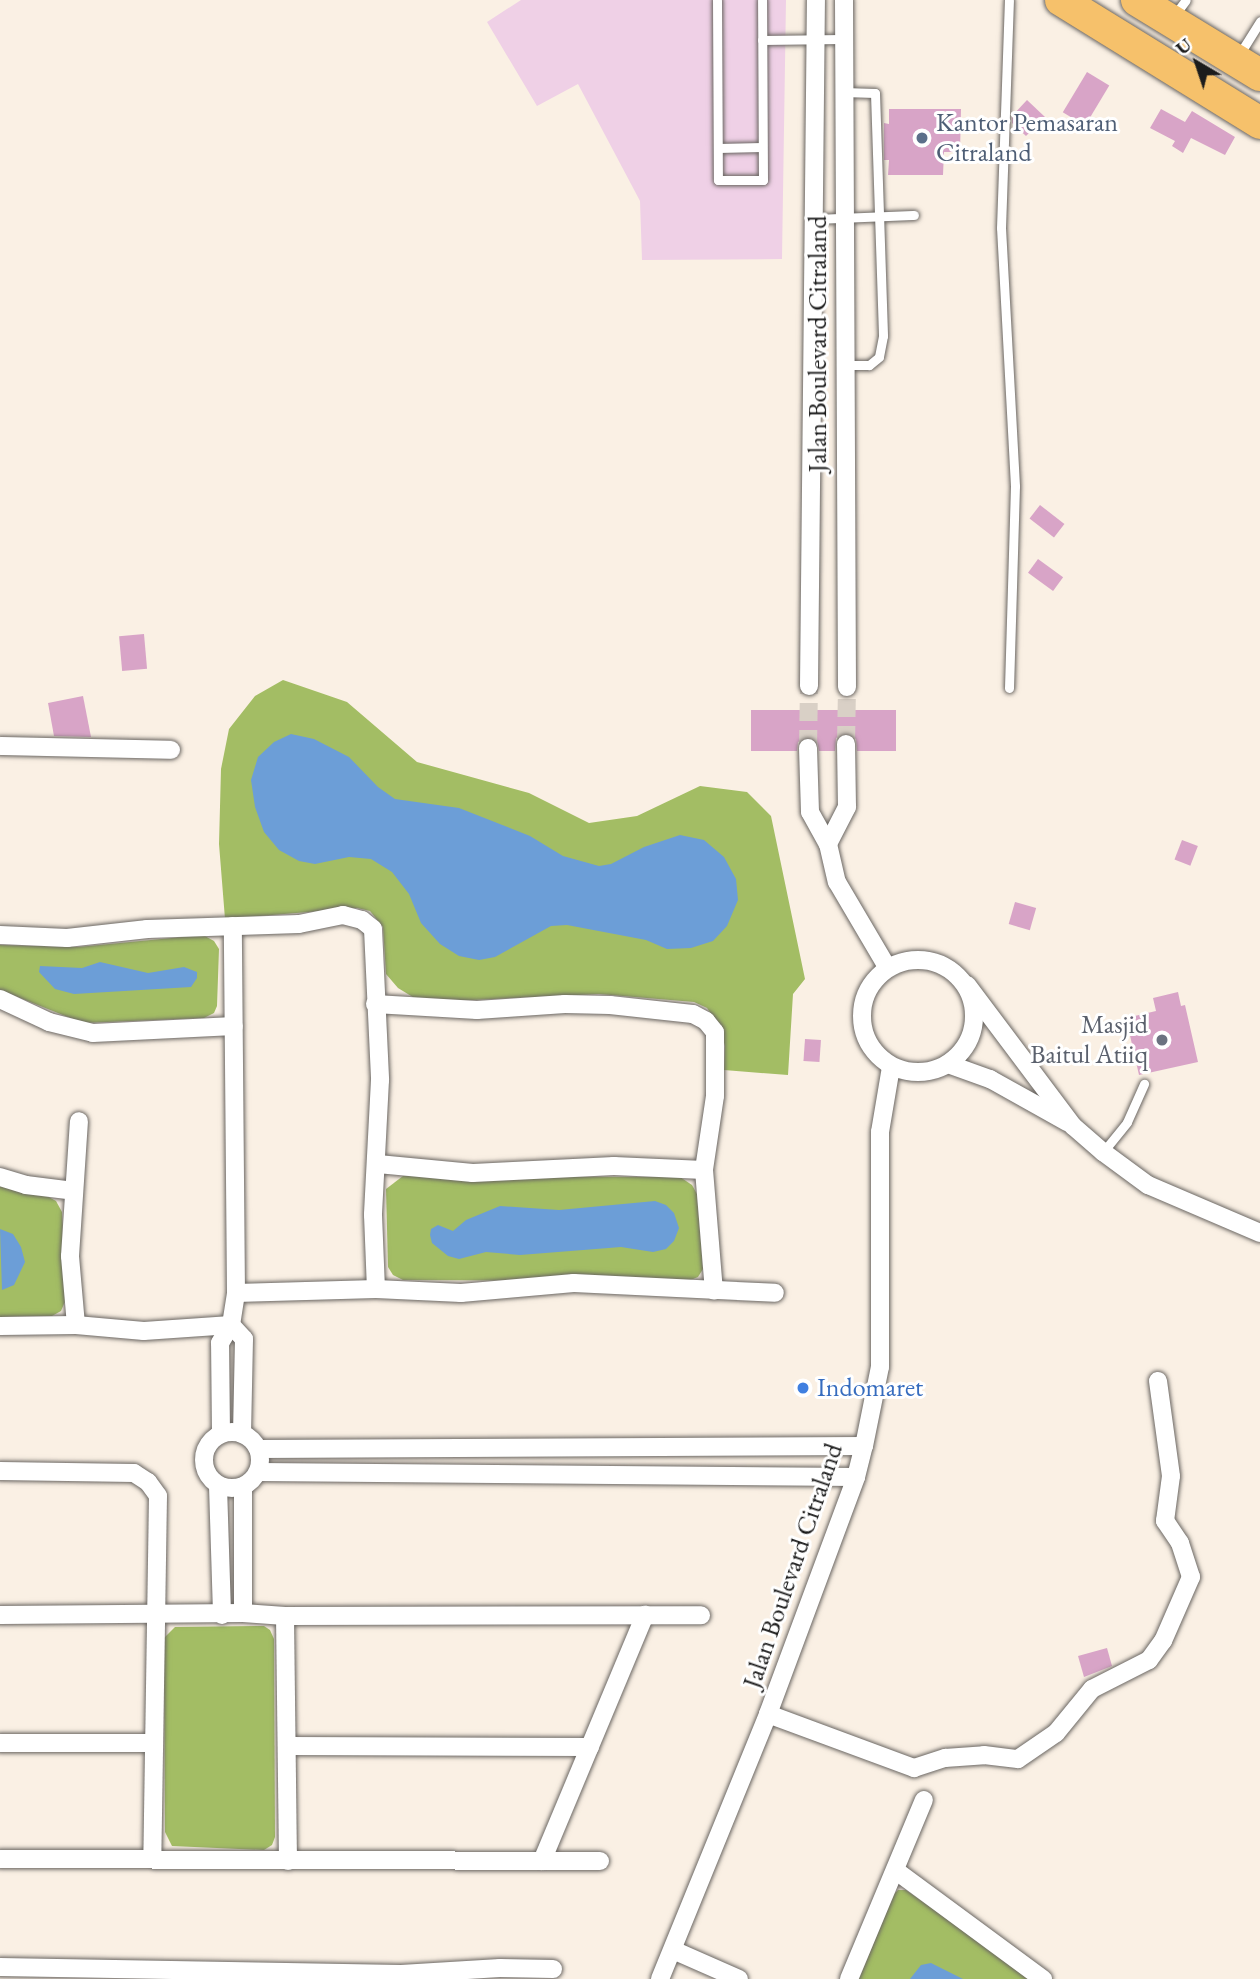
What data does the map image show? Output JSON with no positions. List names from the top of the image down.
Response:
{
  "streets": {
    "street": ["Jalan Boulevard Citraland"]
  },
  "places": ["Kantor Pemasaran Citraland", "Masjid Baitul Atiiq", "Indomaret"],
  "north": "top left"
}
